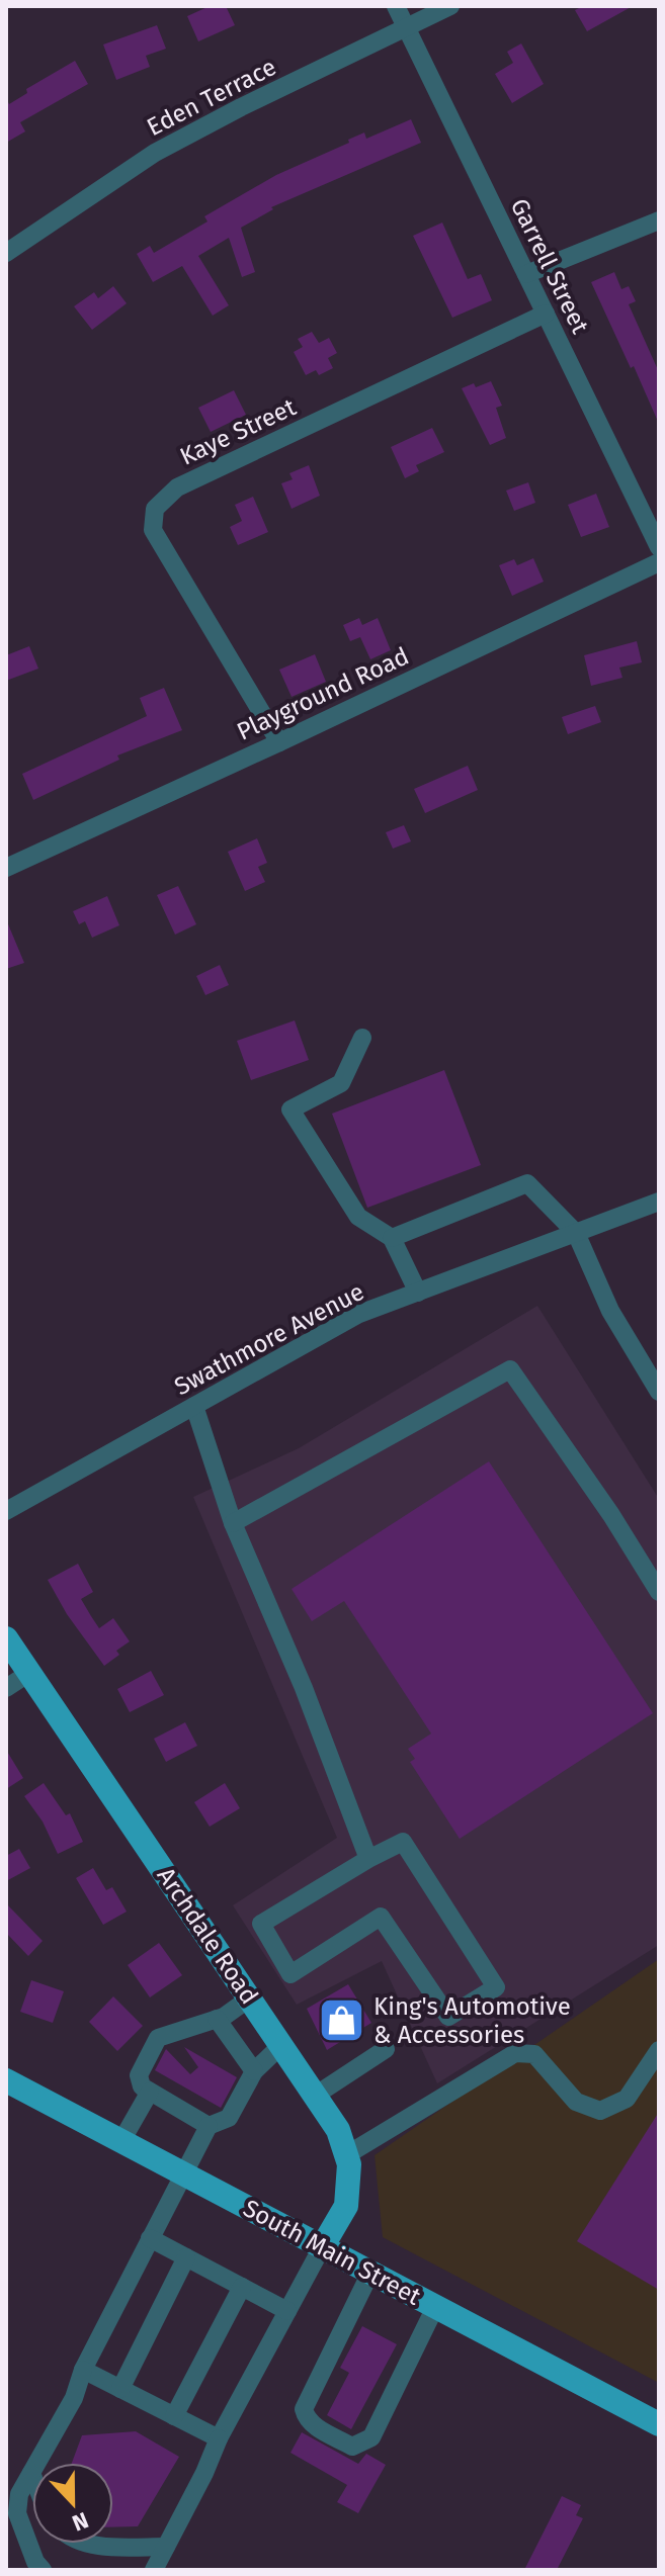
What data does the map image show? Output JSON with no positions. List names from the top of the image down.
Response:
{
  "streets": {
    "main road": ["Archdale Road", "South Main Street"],
    "street": [
      "Eden Terrace",
      "Garrell Street",
      "Kaye Street",
      "Playground Road",
      "Swathmore Avenue"
    ]
  },
  "crossings": [
    ["Eden Terrace", "Garrell Street"],
    ["Garrell Street", "Kaye Street"],
    ["Kaye Street", "Playground Road"],
    ["Archdale Road", "South Main Street"]
  ],
  "places": {
    "shop": ["King's Automotive & Accessories"]
  },
  "north": "bottom"
}
